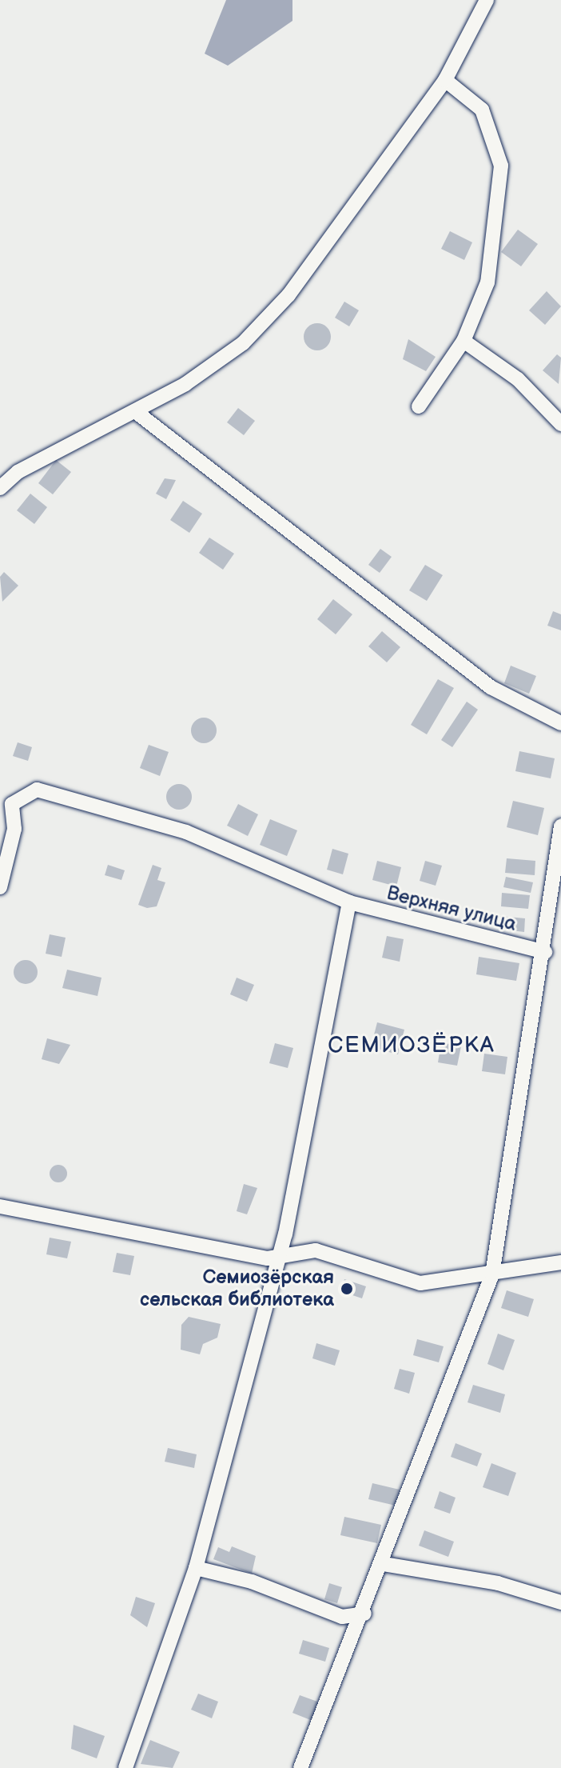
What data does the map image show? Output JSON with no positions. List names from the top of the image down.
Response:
{
  "streets": {
    "street": ["Верхняя улица"]
  },
  "districts": ["СЕМИОЗЁРКА"],
  "places": ["Семиозёрская сельская библиотека"]
}
